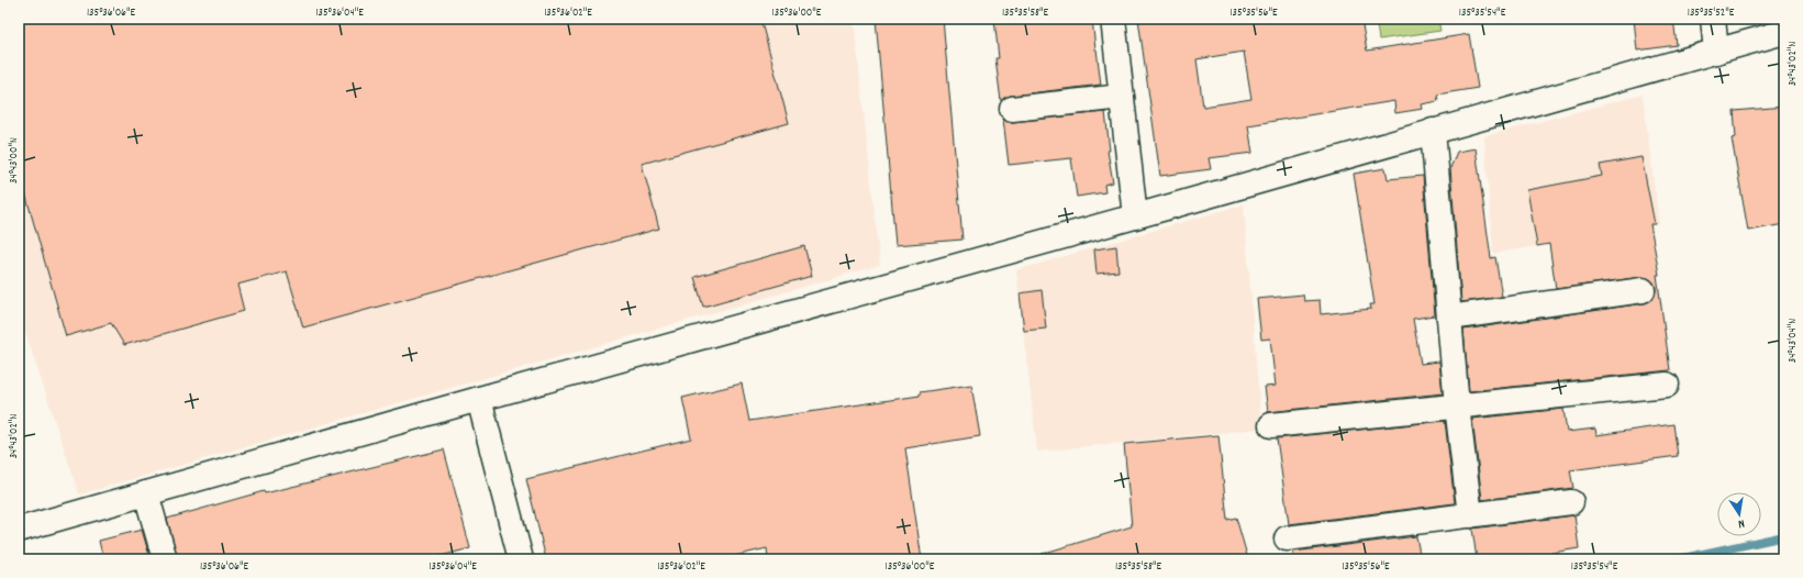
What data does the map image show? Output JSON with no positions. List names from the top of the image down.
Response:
{
  "north": "bottom",
  "coordinates": [
    "135°36'06\"E",
    "135°36'04\"E",
    "135°36'02\"E",
    "135°36'00\"E",
    "135°35'58\"E",
    "135°35'56\"E",
    "135°35'54\"E",
    "135°35'52\"E",
    "34°43'02\"N",
    "34°43'00\"N",
    "34°43'04\"N"
  ]
}
